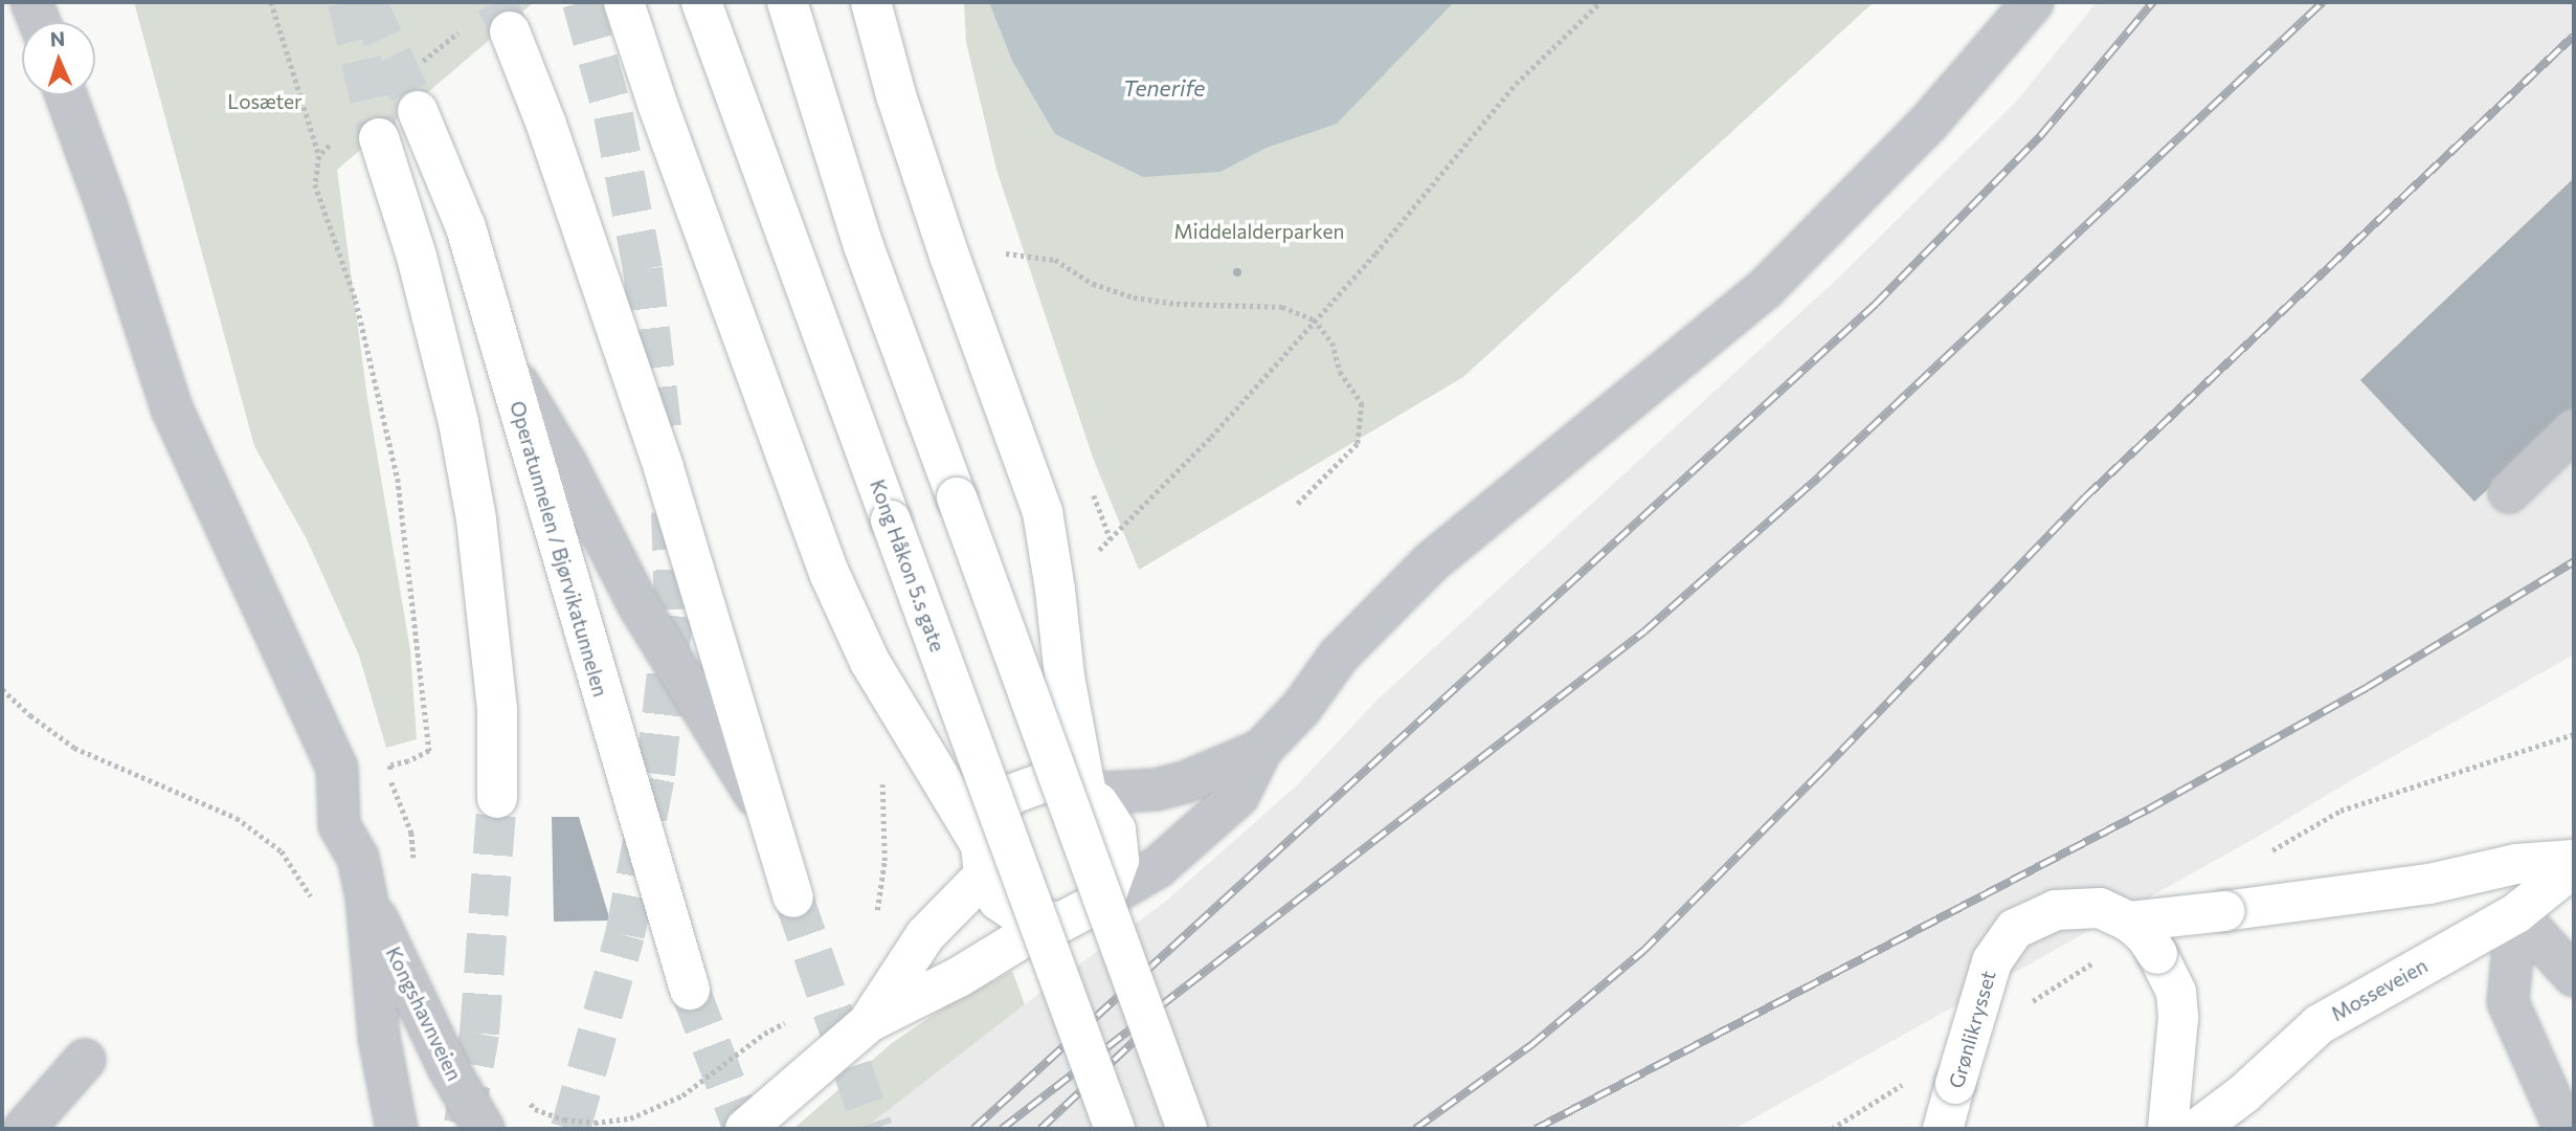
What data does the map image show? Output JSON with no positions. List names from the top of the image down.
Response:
{
  "streets": {
    "main road": [
      "Operatunnelen / Bjørvikatunnelen",
      "Kong Håkon 5.s gate",
      "Mosseveien",
      "Grønlikrysset"
    ],
    "street": ["Kongshavnveien"]
  },
  "water": ["Tenerife"],
  "parks": ["Losæter", "Middelalderparken"],
  "north": "top"
}
